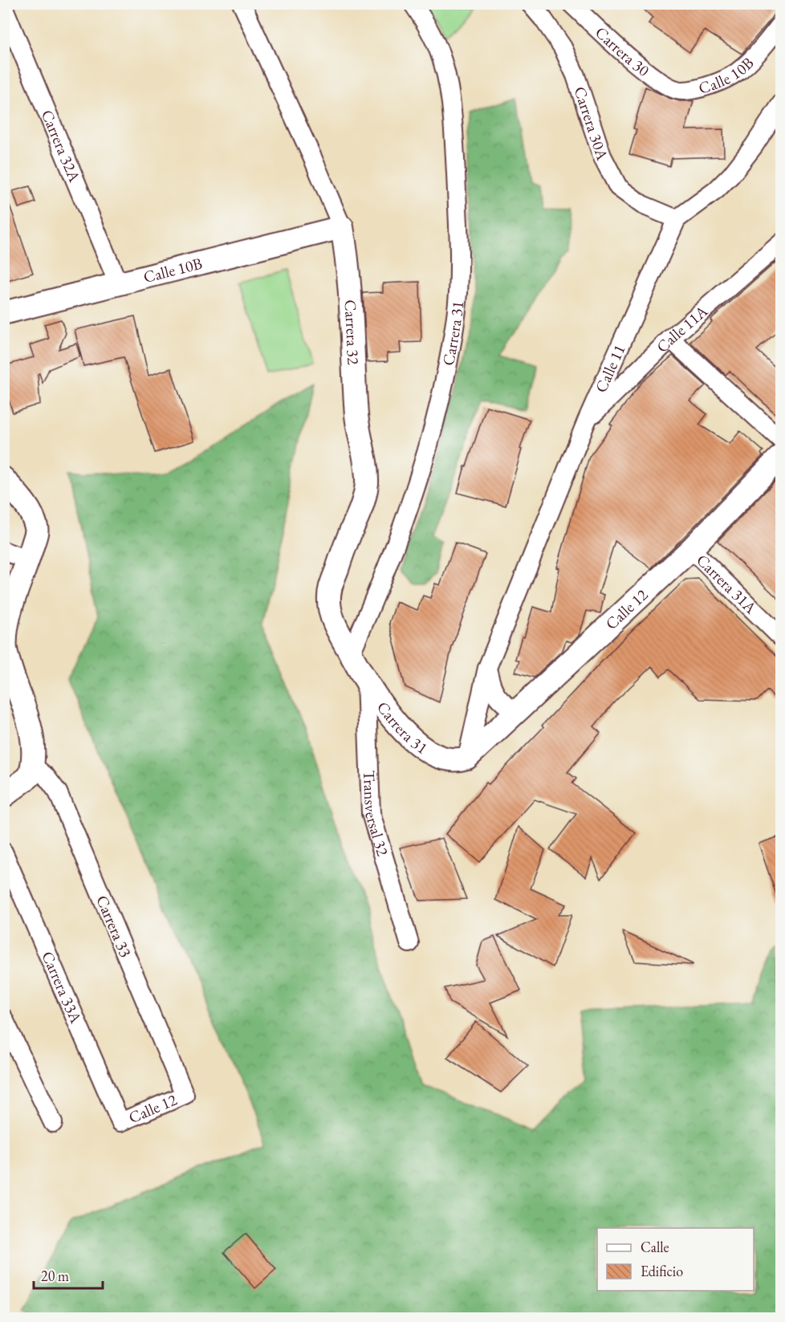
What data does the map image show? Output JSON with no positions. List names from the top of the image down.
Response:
{
  "streets": {
    "street": [
      "Carrera 30",
      "Calle 10B",
      "Carrera 30A",
      "Carrera 32A",
      "Calle 11A",
      "Carrera 32",
      "Carrera 31",
      "Calle 11",
      "Carrera 31A",
      "Calle 12",
      "Transversal 32",
      "Carrera 33",
      "Carrera 33A"
    ]
  },
  "crossings": [
    ["Carrera 30", "Calle 10B"],
    ["Calle 10B", "Carrera 32A"],
    ["Calle 10B", "Carrera 32"],
    ["Carrera 30A", "Calle 11"],
    ["Calle 11A", "Calle 11"],
    ["Carrera 32", "Carrera 31"],
    ["Carrera 32", "Transversal 32"],
    ["Carrera 31", "Calle 11"],
    ["Carrera 31", "Calle 12"],
    ["Carrera 31", "Transversal 32"],
    ["Calle 11", "Calle 12"],
    ["Carrera 31A", "Calle 12"],
    ["Calle 12", "Carrera 33"],
    ["Calle 12", "Carrera 33A"]
  ],
  "legend": ["Calle", "Edificio"],
  "scale_bar": "20 m"
}
